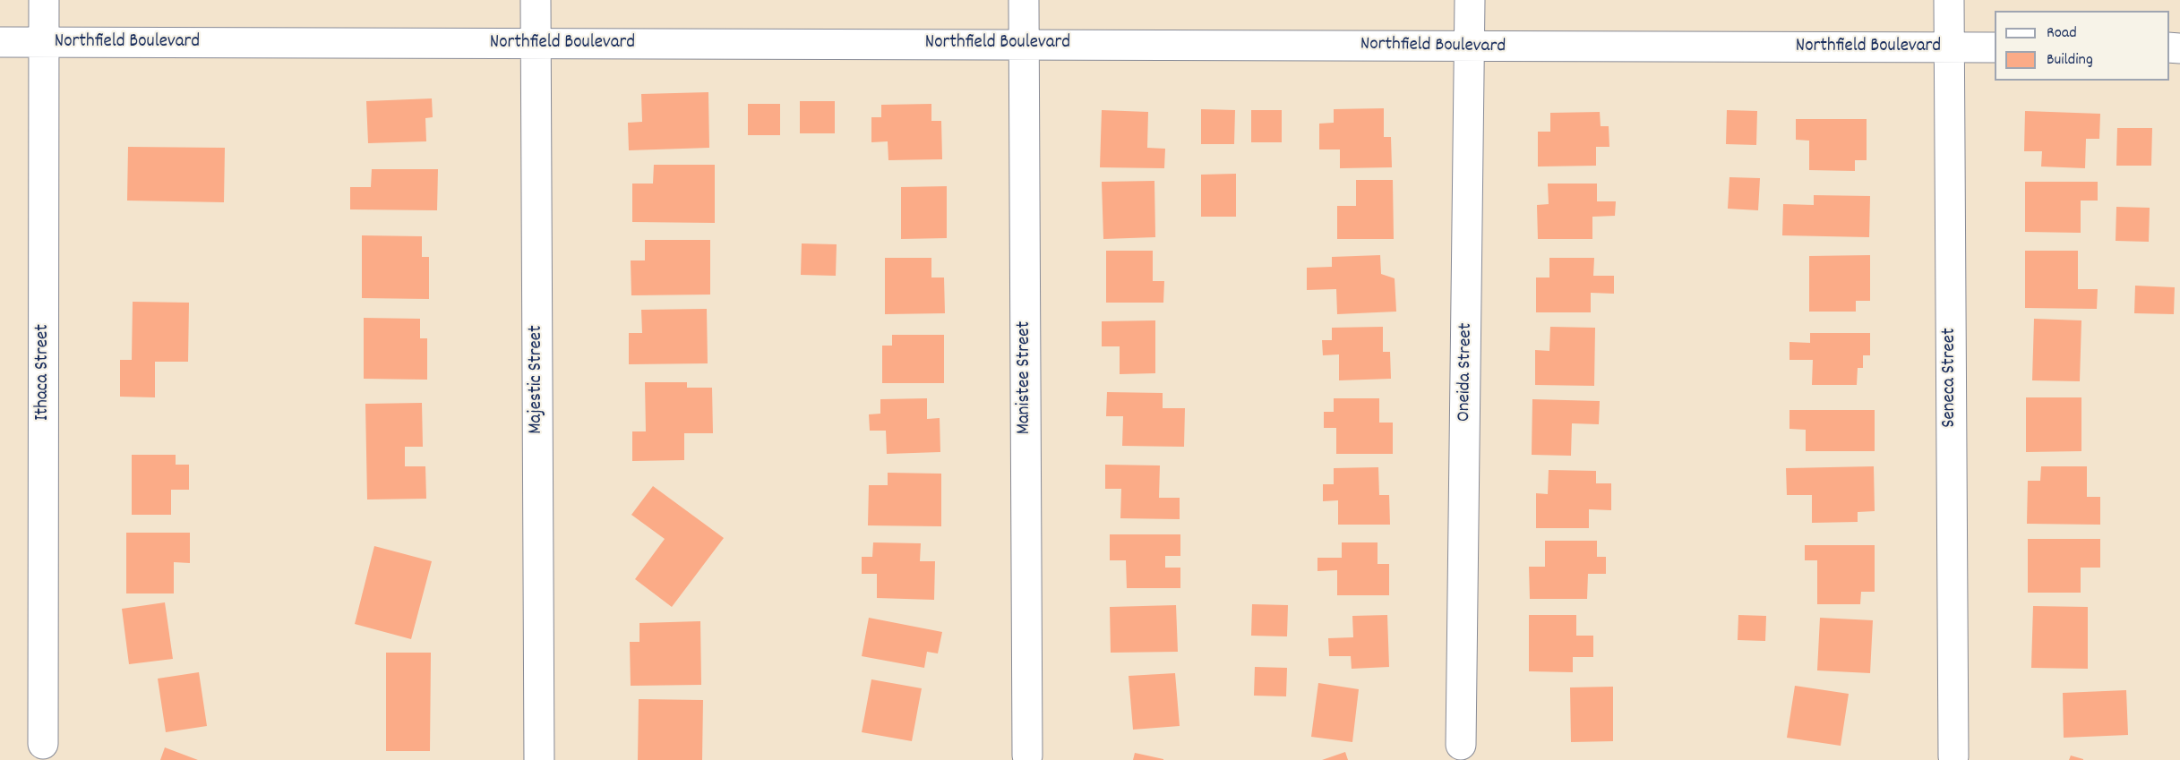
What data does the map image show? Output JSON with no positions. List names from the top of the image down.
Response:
{
  "streets": {
    "street": [
      "Northfield Boulevard",
      "Ithaca Street",
      "Oneida Street",
      "Manistee Street",
      "Seneca Street",
      "Majestic Street"
    ]
  },
  "crossings": [
    ["Northfield Boulevard", "Ithaca Street"],
    ["Northfield Boulevard", "Oneida Street"],
    ["Northfield Boulevard", "Manistee Street"],
    ["Northfield Boulevard", "Seneca Street"],
    ["Northfield Boulevard", "Majestic Street"]
  ],
  "legend": ["Road", "Building"]
}
